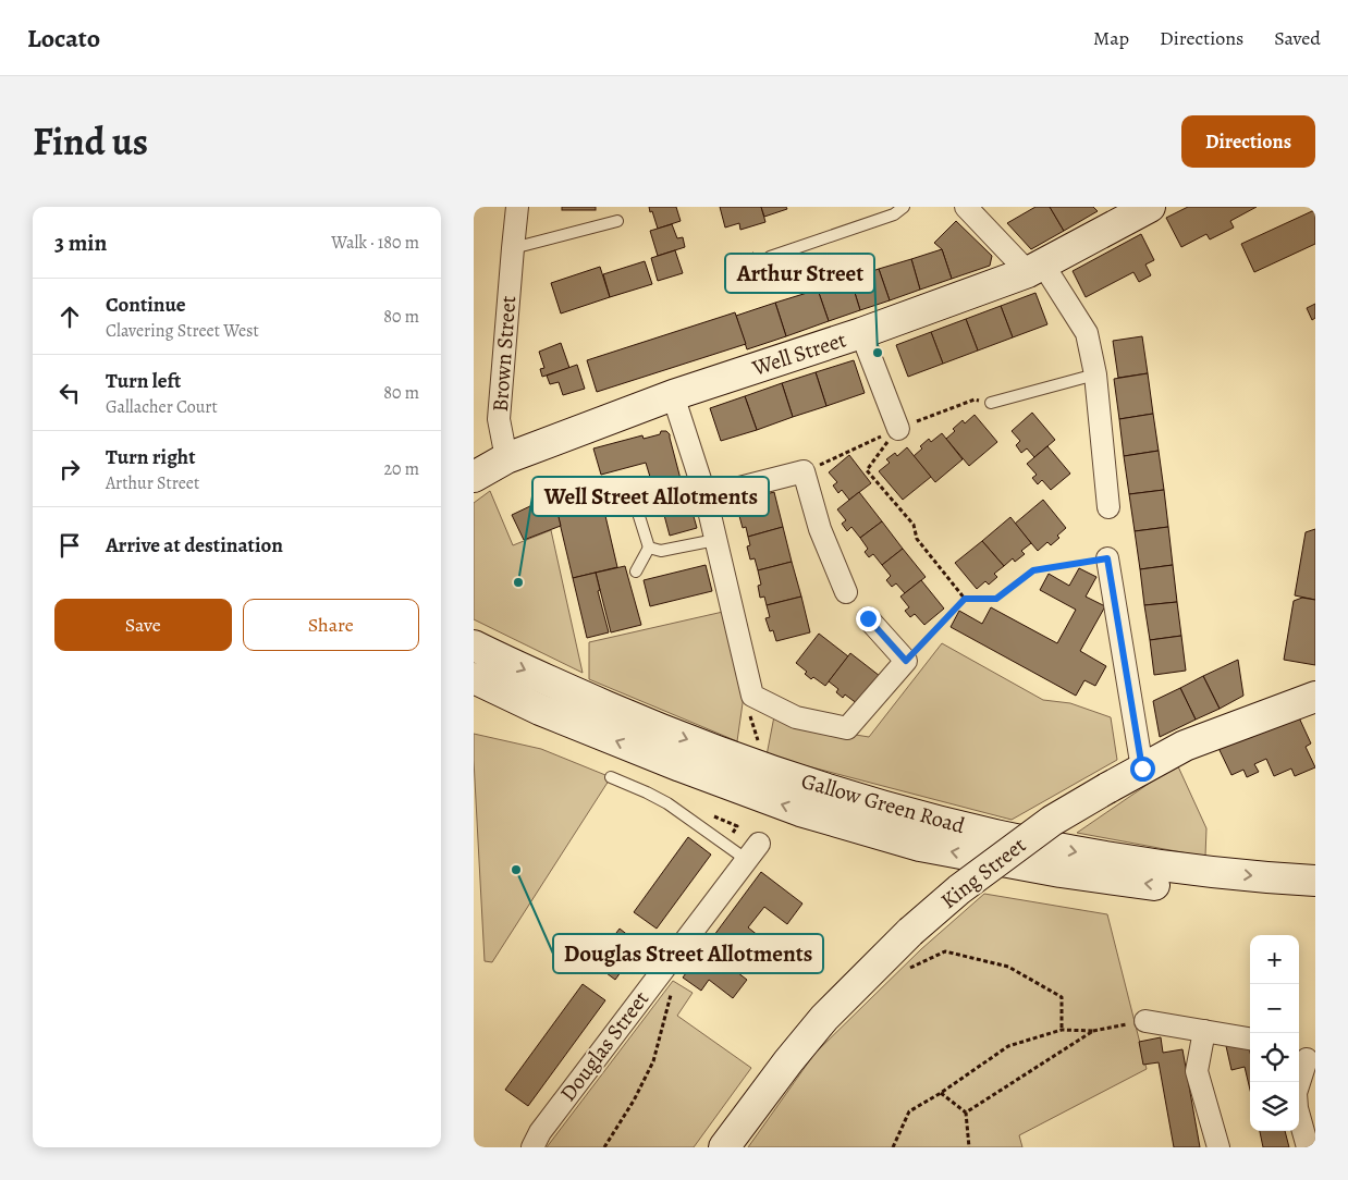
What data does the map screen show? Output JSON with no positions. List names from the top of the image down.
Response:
{
  "streets": {
    "main road": ["Well Street", "Gallow Green Road", "King Street"],
    "street": ["Brown Street", "Douglas Street"]
  },
  "crossings": [
    ["Brown Street", "Well Street"]
  ],
  "places": ["Arthur Street", "Well Street Allotments", "Douglas Street Allotments"],
  "page": {
    "header": "Locato",
    "nav": ["Map", "Directions", "Saved"],
    "title": "Find us",
    "buttons": [
      "Directions",
      ["Save", "Share"]
    ],
    "heading": ["3 min", "Walk · 180 m"],
    "list": [
      ["Continue", "Clavering Street West", "80 m"],
      ["Turn left", "Gallacher Court", "80 m"],
      ["Turn right", "Arthur Street", "20 m"],
      "Arrive at destination"
    ],
    "map_buttons": ["+", "−"]
  }
}
